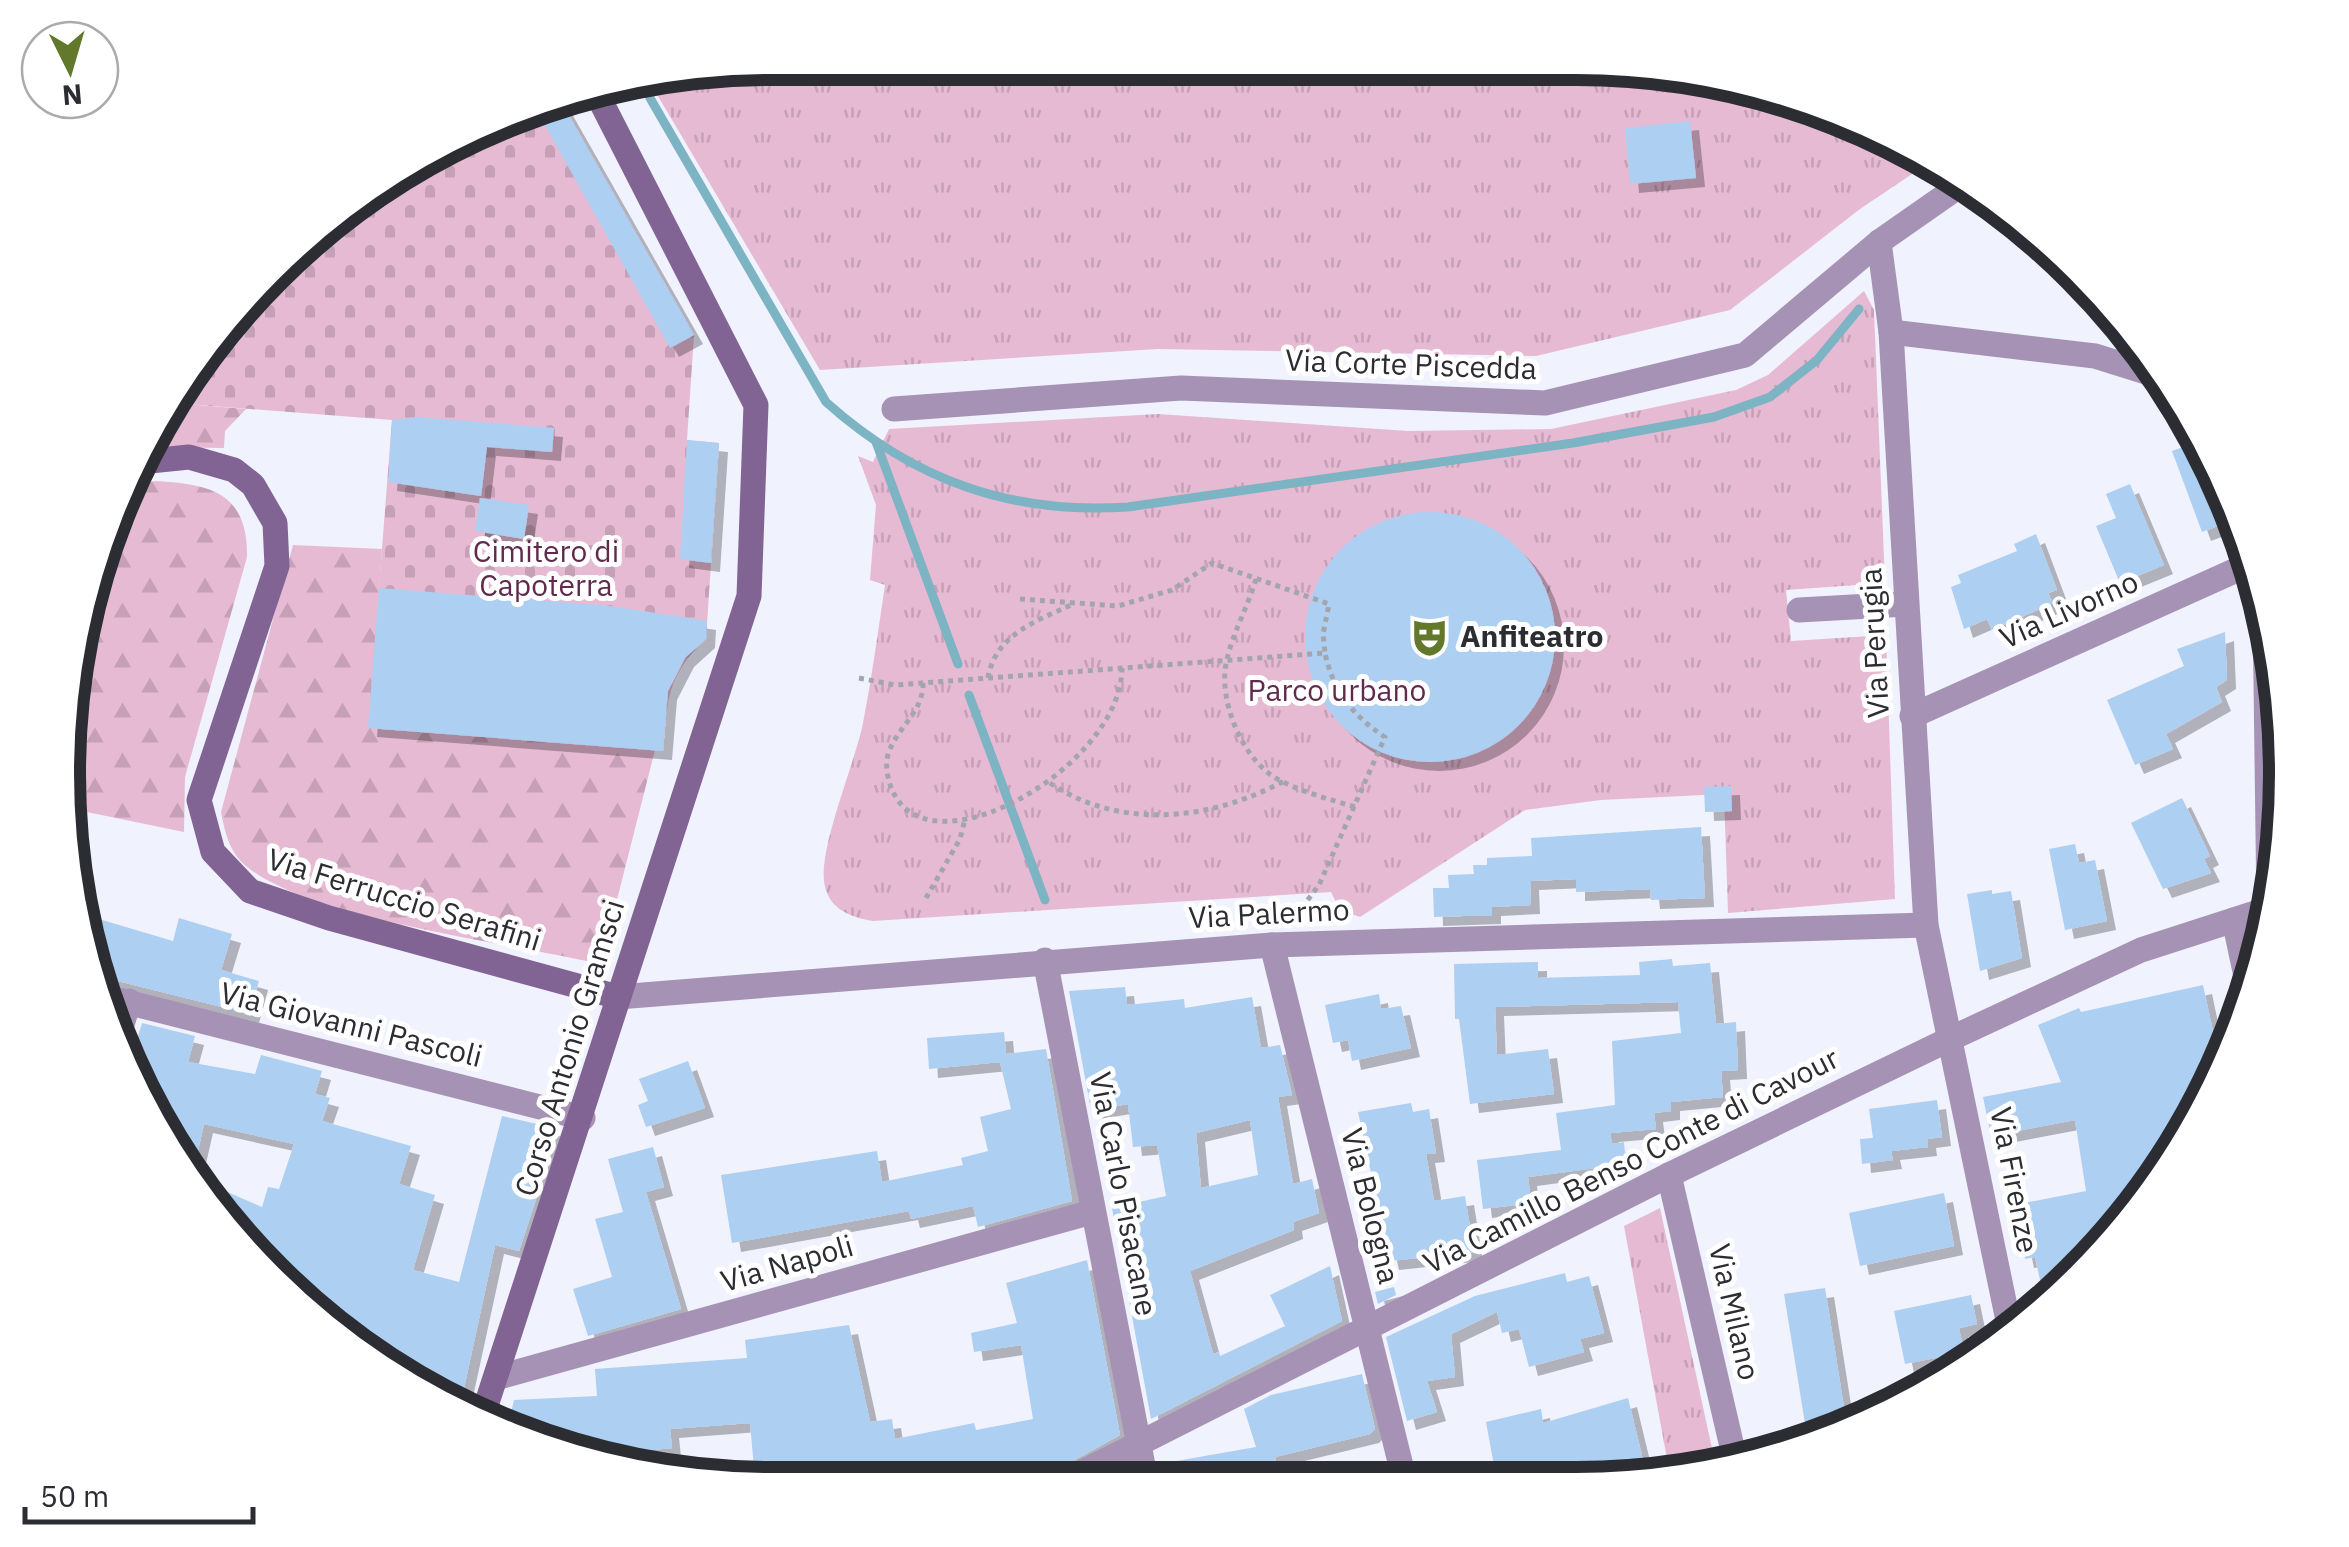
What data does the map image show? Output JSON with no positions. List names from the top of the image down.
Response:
{
  "streets": {
    "street": [
      "Via Corte Piscedda",
      "Via Livorno",
      "Via Perugia",
      "Via Ferruccio Serafini",
      "Via Palermo",
      "Via Giovanni Pascoli",
      "Corso Antonio Gramsci",
      "Via Camillo Benso Conte di Cavour",
      "Via Firenze",
      "Via Carlo Pisacane",
      "Via Bologna",
      "Via Napoli",
      "Via Milano"
    ]
  },
  "crossings": [
    ["Via Corte Piscedda", "Via Perugia"],
    ["Via Livorno", "Via Perugia"],
    ["Via Perugia", "Via Palermo"],
    ["Via Perugia", "Via Camillo Benso Conte di Cavour"],
    ["Via Perugia", "Via Firenze"],
    ["Via Ferruccio Serafini", "Via Palermo"],
    ["Via Ferruccio Serafini", "Corso Antonio Gramsci"],
    ["Via Palermo", "Corso Antonio Gramsci"],
    ["Via Palermo", "Via Carlo Pisacane"],
    ["Via Palermo", "Via Bologna"],
    ["Via Giovanni Pascoli", "Corso Antonio Gramsci"],
    ["Corso Antonio Gramsci", "Via Napoli"],
    ["Via Camillo Benso Conte di Cavour", "Via Firenze"],
    ["Via Camillo Benso Conte di Cavour", "Via Carlo Pisacane"],
    ["Via Camillo Benso Conte di Cavour", "Via Bologna"],
    ["Via Camillo Benso Conte di Cavour", "Via Milano"],
    ["Via Carlo Pisacane", "Via Napoli"]
  ],
  "parks": ["Cimitero di Capoterra", "Parco urbano"],
  "places": {
    "theatre": ["Anfiteatro"]
  },
  "scale_bar": "50 m",
  "north": "bottom"
}
